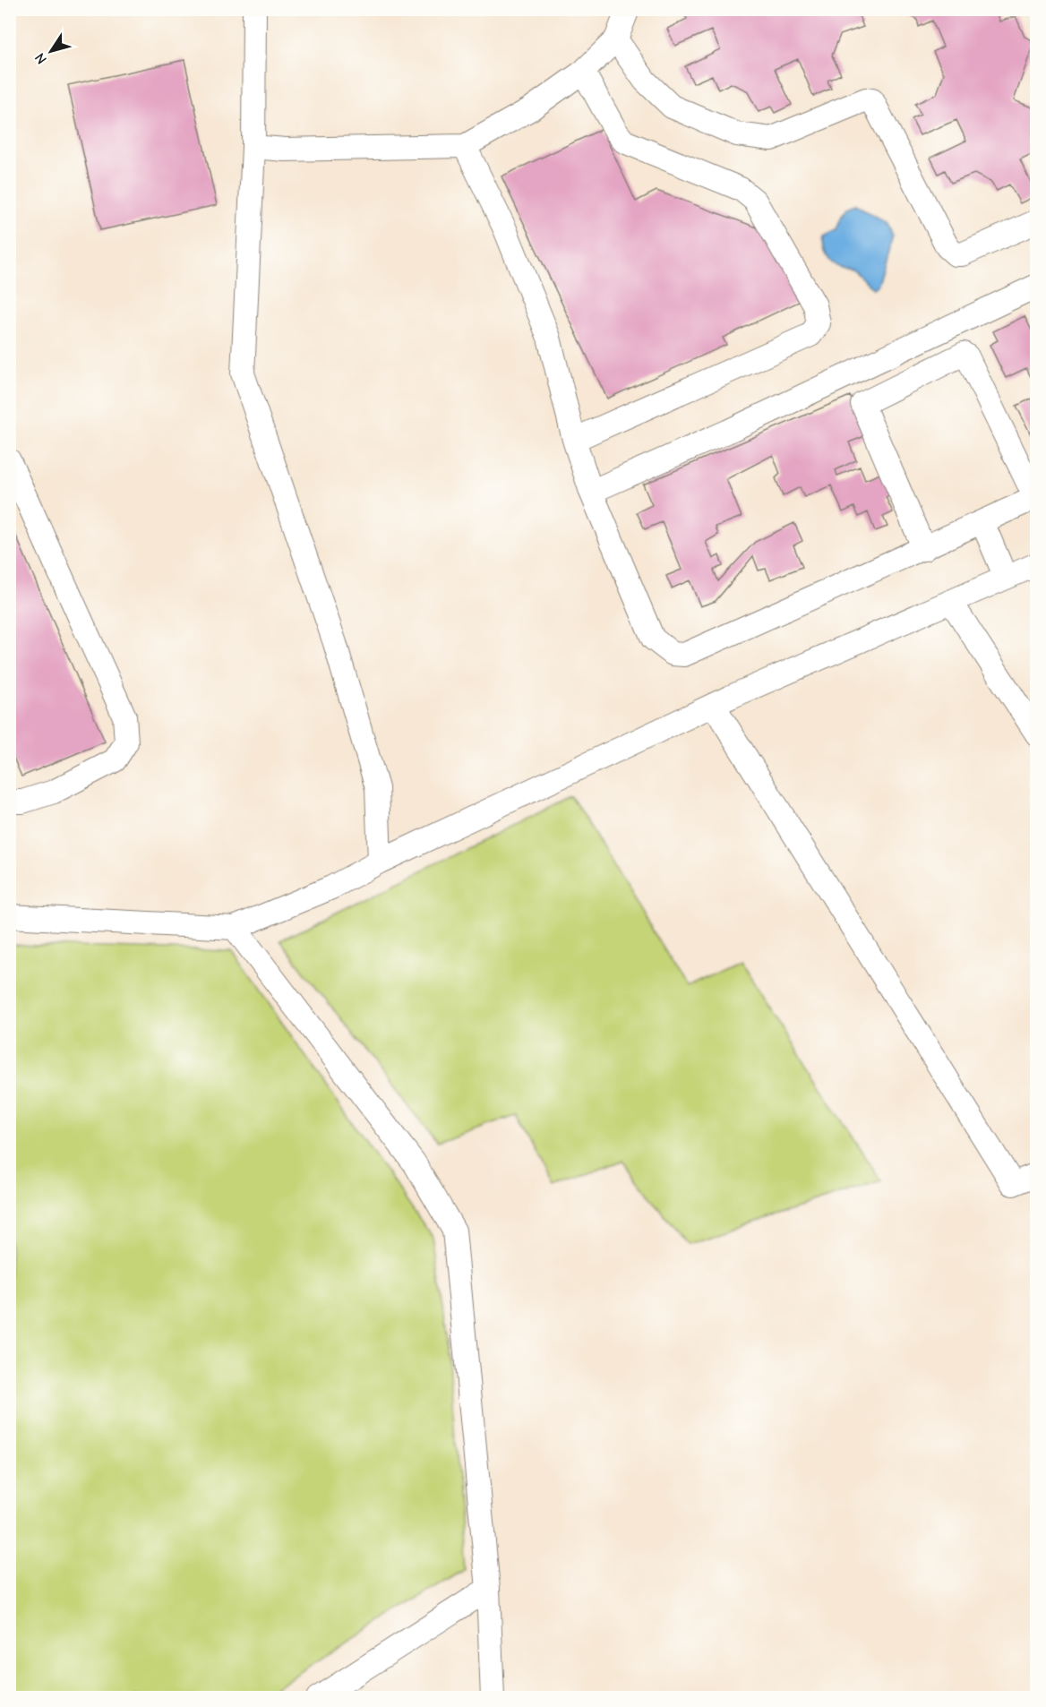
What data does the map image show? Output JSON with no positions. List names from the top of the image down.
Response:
{
  "north": "bottom left"
}
